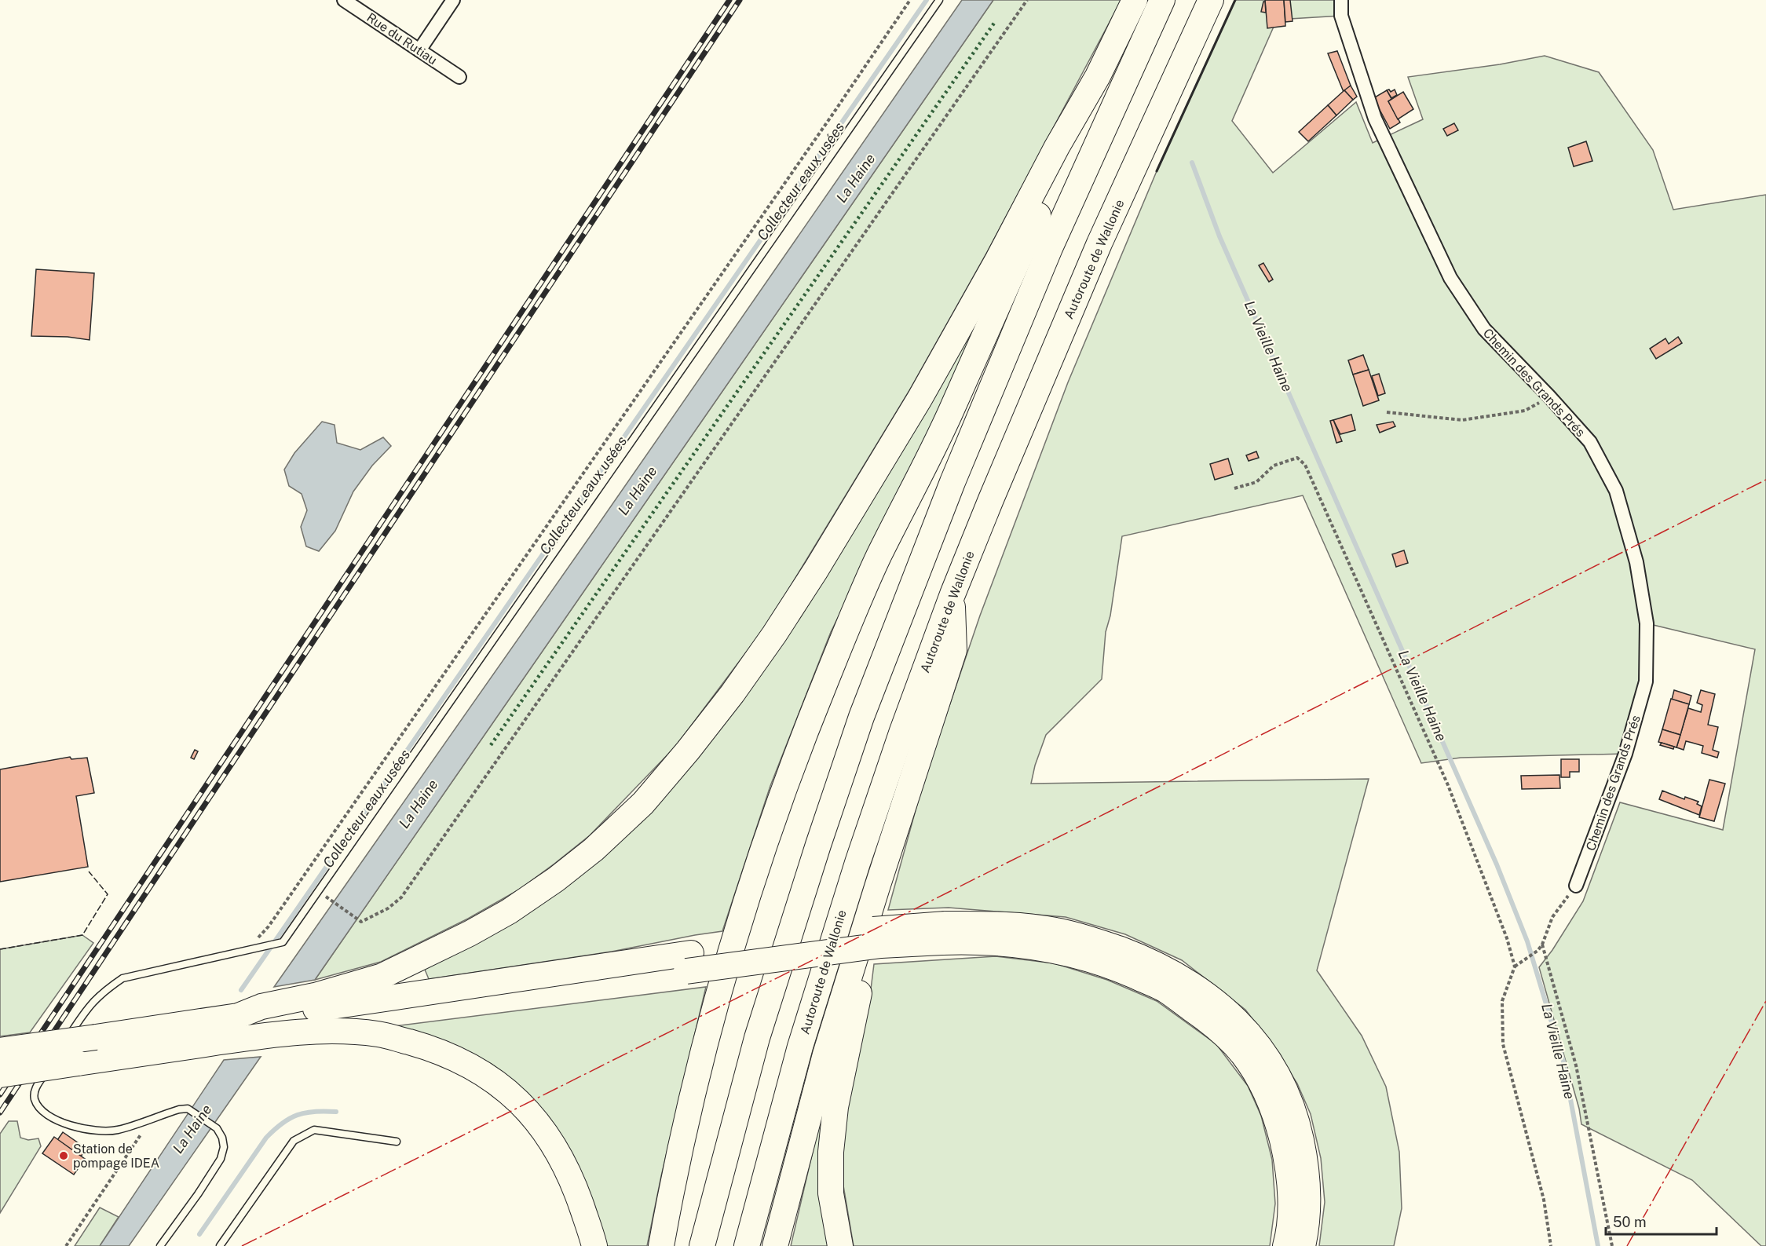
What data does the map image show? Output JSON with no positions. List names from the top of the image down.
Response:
{
  "streets": {
    "highway": ["Autoroute de Wallonie"],
    "street": ["Rue du Rutiau", "Chemin des Grands Prés"]
  },
  "water": ["La Haine", "Collecteur eaux usées", "La Vieille Haine"],
  "places": ["Station de pompage IDEA"],
  "scale_bar": "50 m"
}
